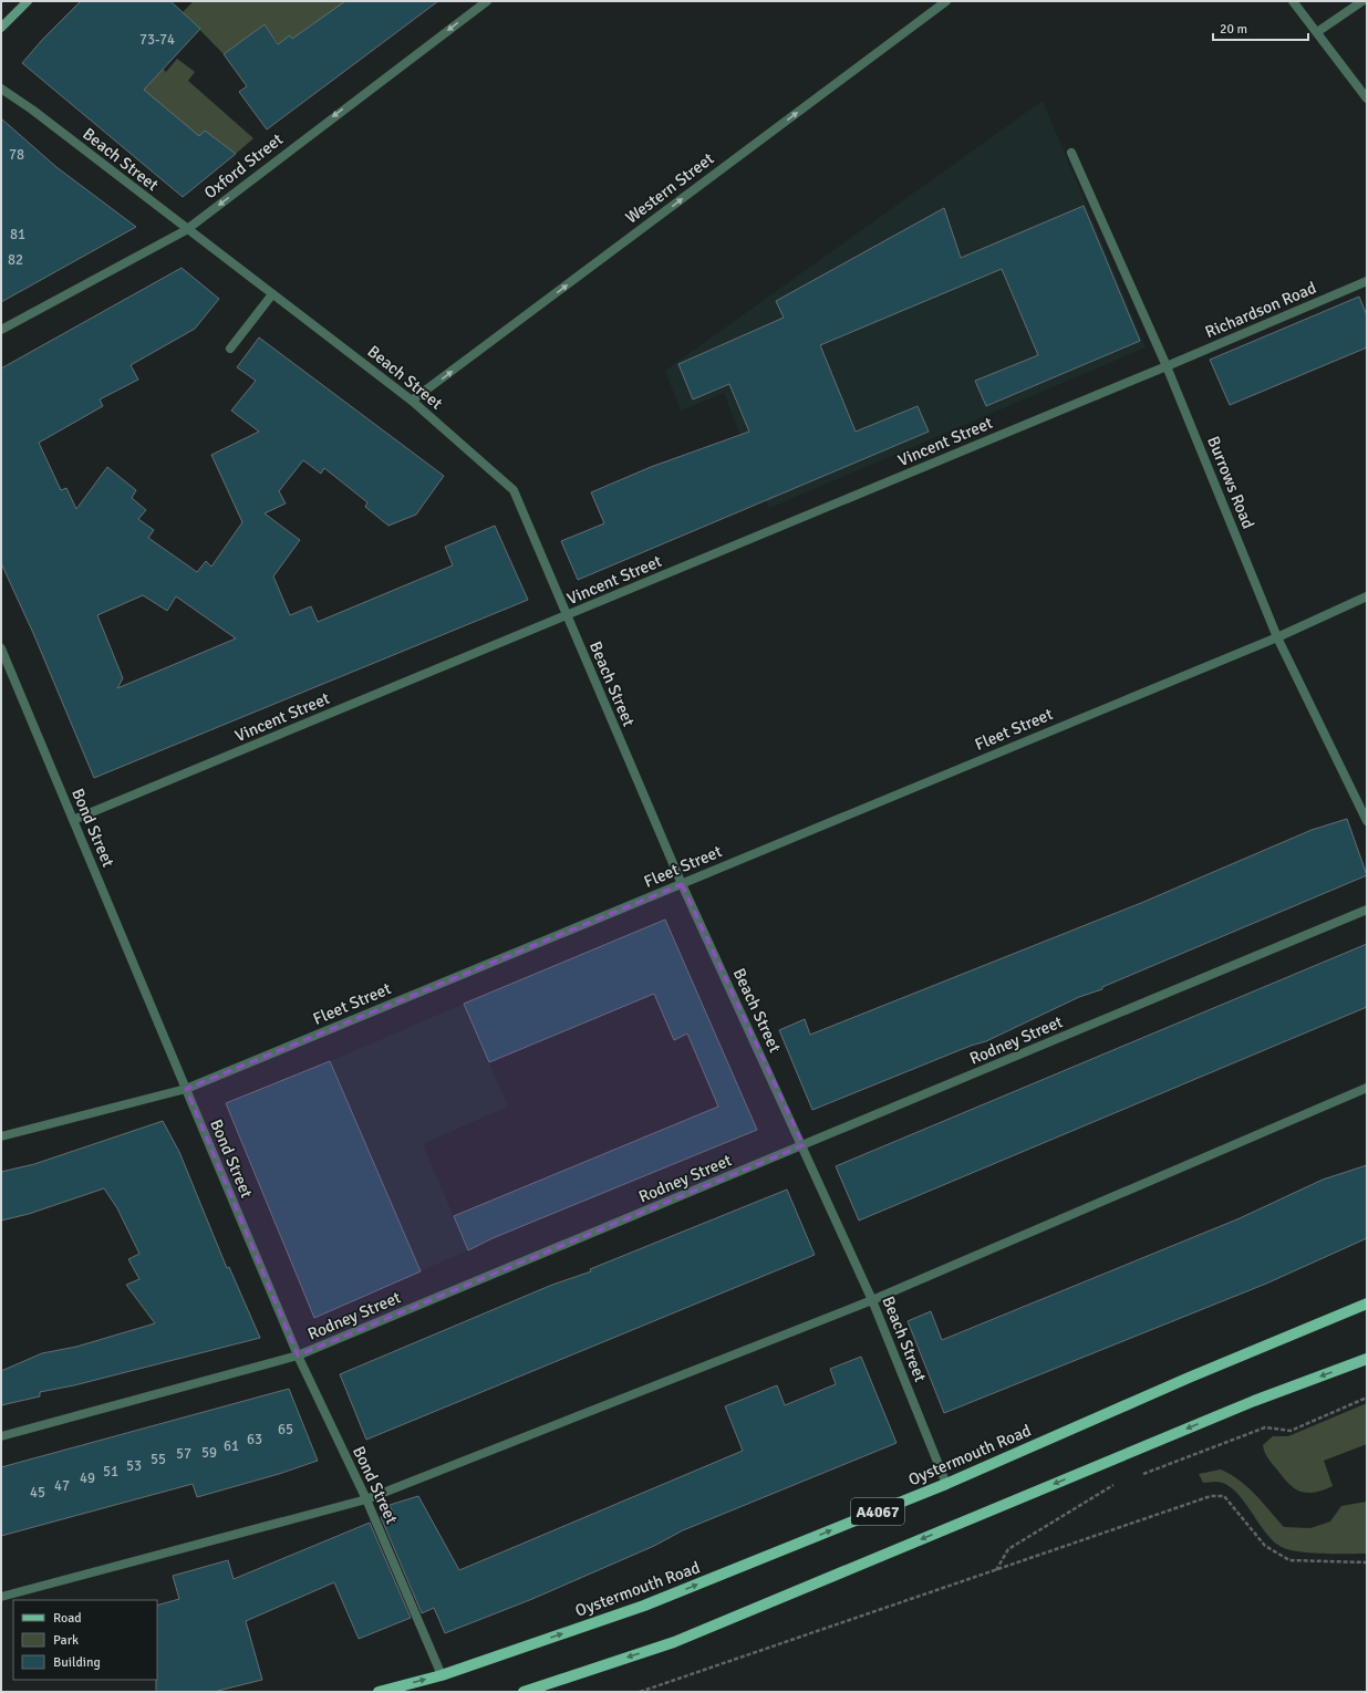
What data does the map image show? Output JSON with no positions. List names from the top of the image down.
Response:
{
  "streets": {
    "main road": ["Oystermouth Road", "A4067"],
    "street": [
      "Beach Street",
      "Oxford Street",
      "Western Street",
      "Richardson Road",
      "Vincent Street",
      "Burrows Road",
      "Fleet Street",
      "Bond Street",
      "Rodney Street"
    ]
  },
  "crossings": [
    ["Beach Street", "Oxford Street"],
    ["Beach Street", "Western Street"],
    ["Beach Street", "Vincent Street"],
    ["Beach Street", "Fleet Street"],
    ["Beach Street", "Rodney Street"],
    ["Beach Street", "Oystermouth Road"],
    ["Richardson Road", "Vincent Street"],
    ["Richardson Road", "Burrows Road"],
    ["Vincent Street", "Burrows Road"],
    ["Vincent Street", "Bond Street"],
    ["Burrows Road", "Fleet Street"],
    ["Fleet Street", "Bond Street"],
    ["Bond Street", "Rodney Street"],
    ["Bond Street", "Oystermouth Road"]
  ],
  "one_way": ["Oxford Street", "Western Street"],
  "house_numbers": [
    "73-74",
    "78",
    "81",
    "82",
    "65",
    "63",
    "61",
    "59",
    "57",
    "55",
    "53",
    "51",
    "49",
    "47",
    "45"
  ],
  "legend": ["Road", "Park", "Building"],
  "scale_bar": "20 m"
}
